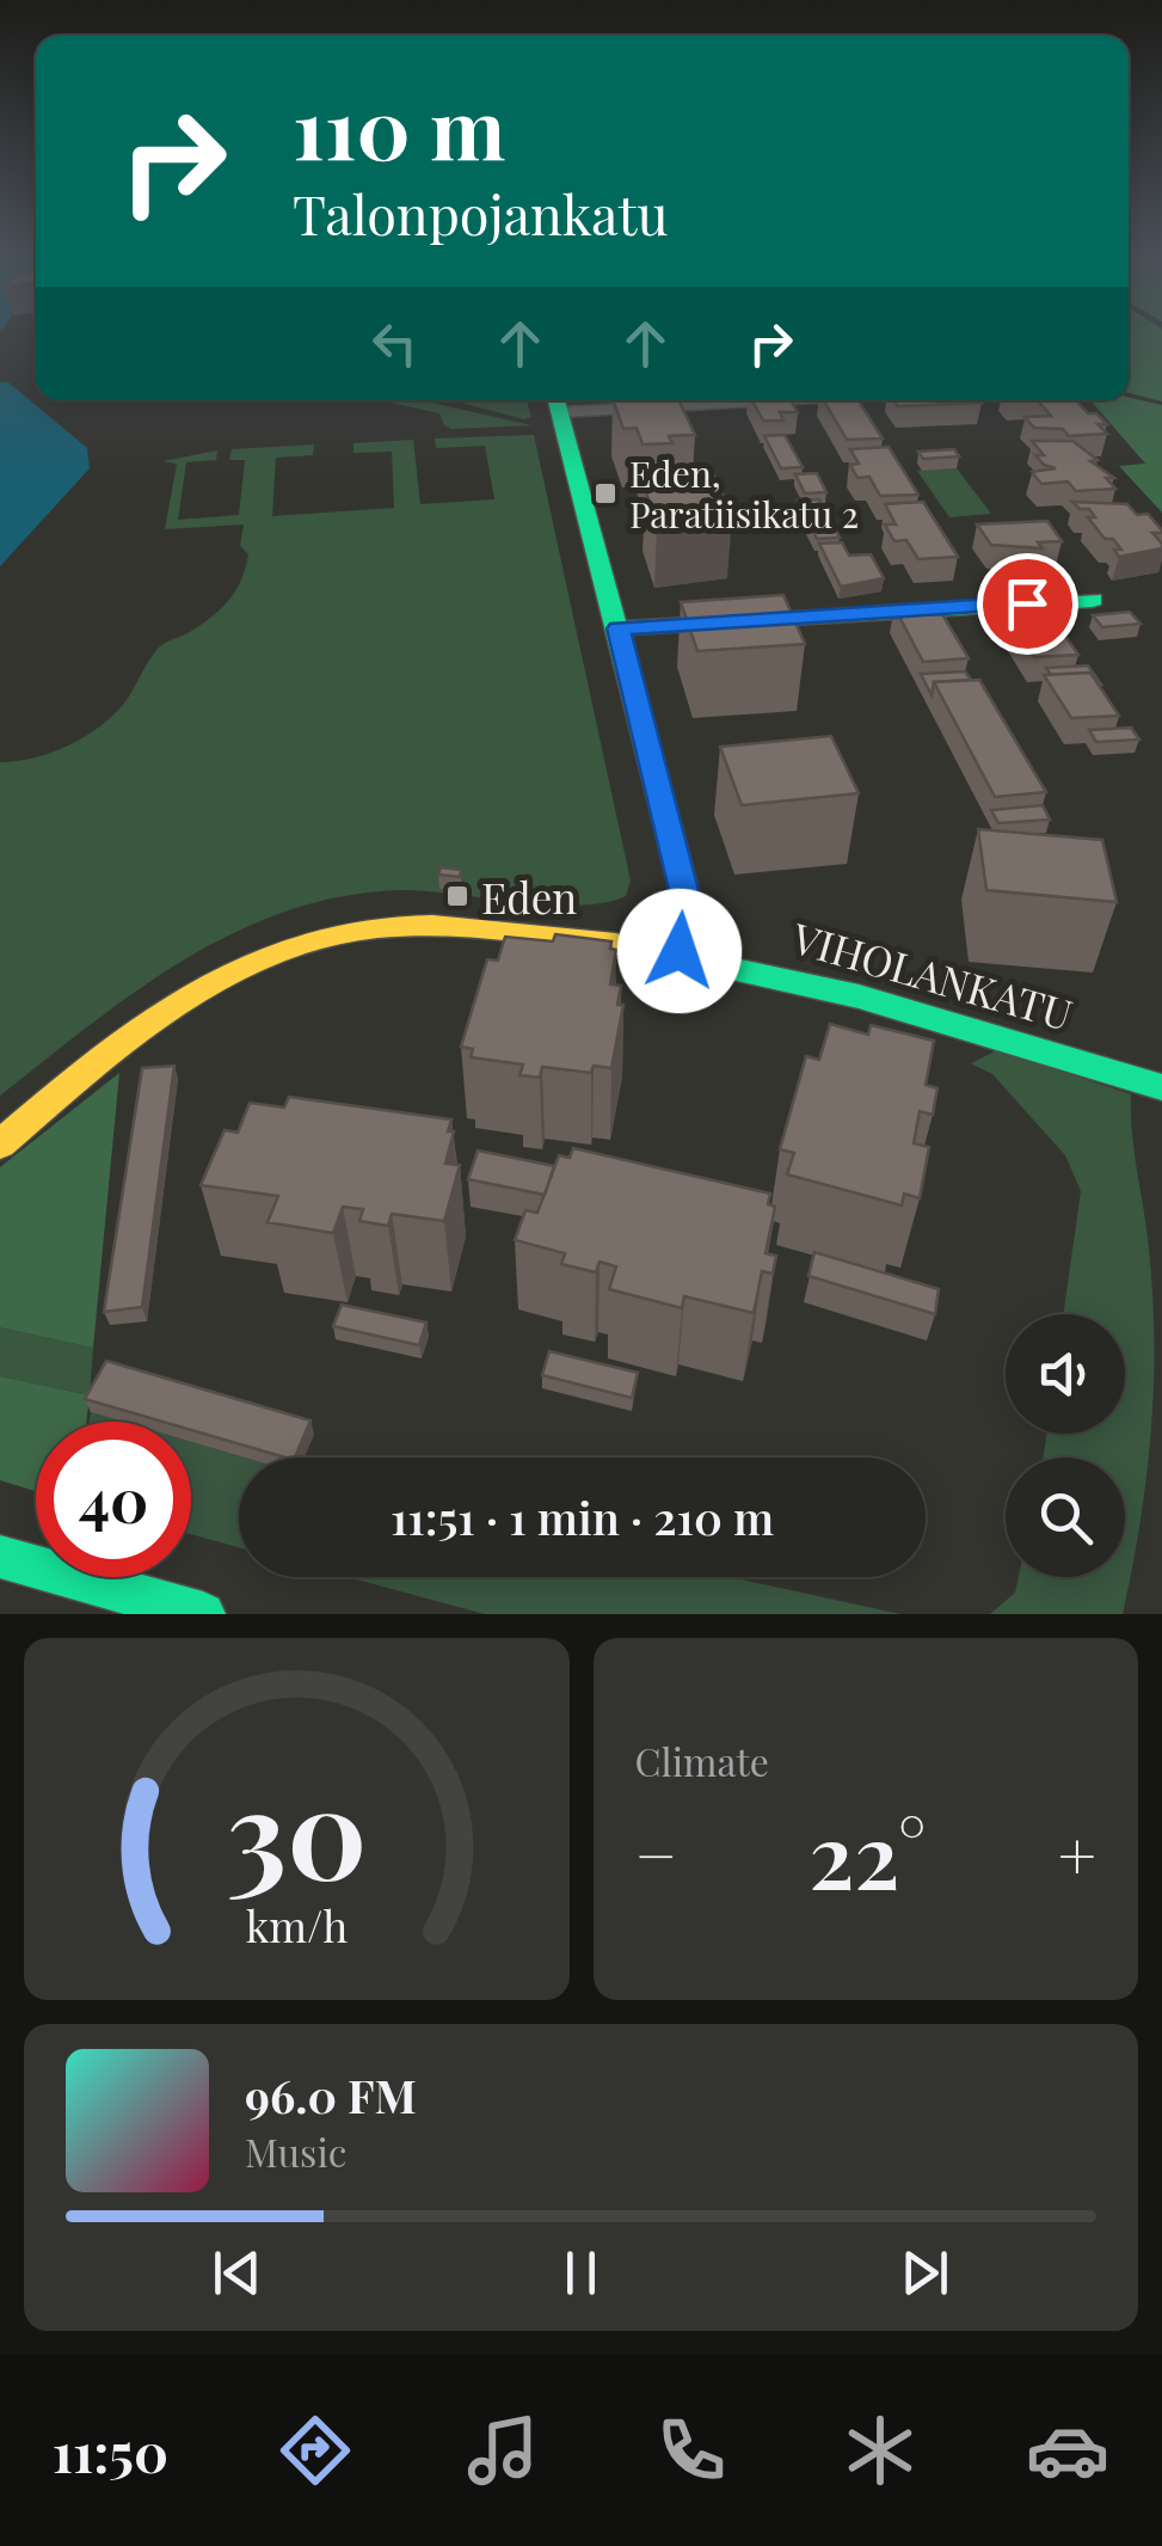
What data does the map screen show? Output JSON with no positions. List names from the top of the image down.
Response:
{
  "streets": {
    "main road": ["VIHOLANKATU"]
  },
  "places": {
    "transit": ["Eden, Paratiisikatu 2", "Eden"]
  },
  "page": {
    "turn": ["110 m", "Talonpojankatu"],
    "limit": "40",
    "trip": "11:51 · 1 min · 210 m",
    "tile": "Climate",
    "heat": ["−", "22°", "+"],
    "song": ["96.0 FM", "Music"],
    "tabs": "11:50",
    "gauge": ["30", "km/h"]
  }
}
